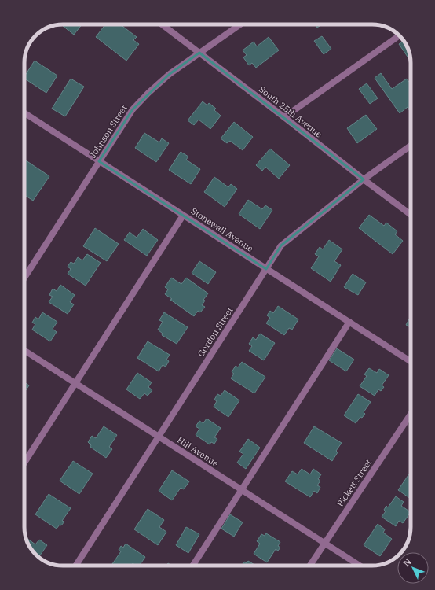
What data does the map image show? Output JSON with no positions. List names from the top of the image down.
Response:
{
  "streets": {
    "street": [
      "South 25th Avenue",
      "Johnson Street",
      "Stonewall Avenue",
      "Gordon Street",
      "Hill Avenue",
      "Pickett Street"
    ]
  },
  "crossings": [
    ["South 25th Avenue", "Johnson Street"],
    ["South 25th Avenue", "Gordon Street"],
    ["Johnson Street", "Stonewall Avenue"],
    ["Stonewall Avenue", "Gordon Street"],
    ["Gordon Street", "Hill Avenue"],
    ["Hill Avenue", "Pickett Street"]
  ],
  "north": "top left"
}
